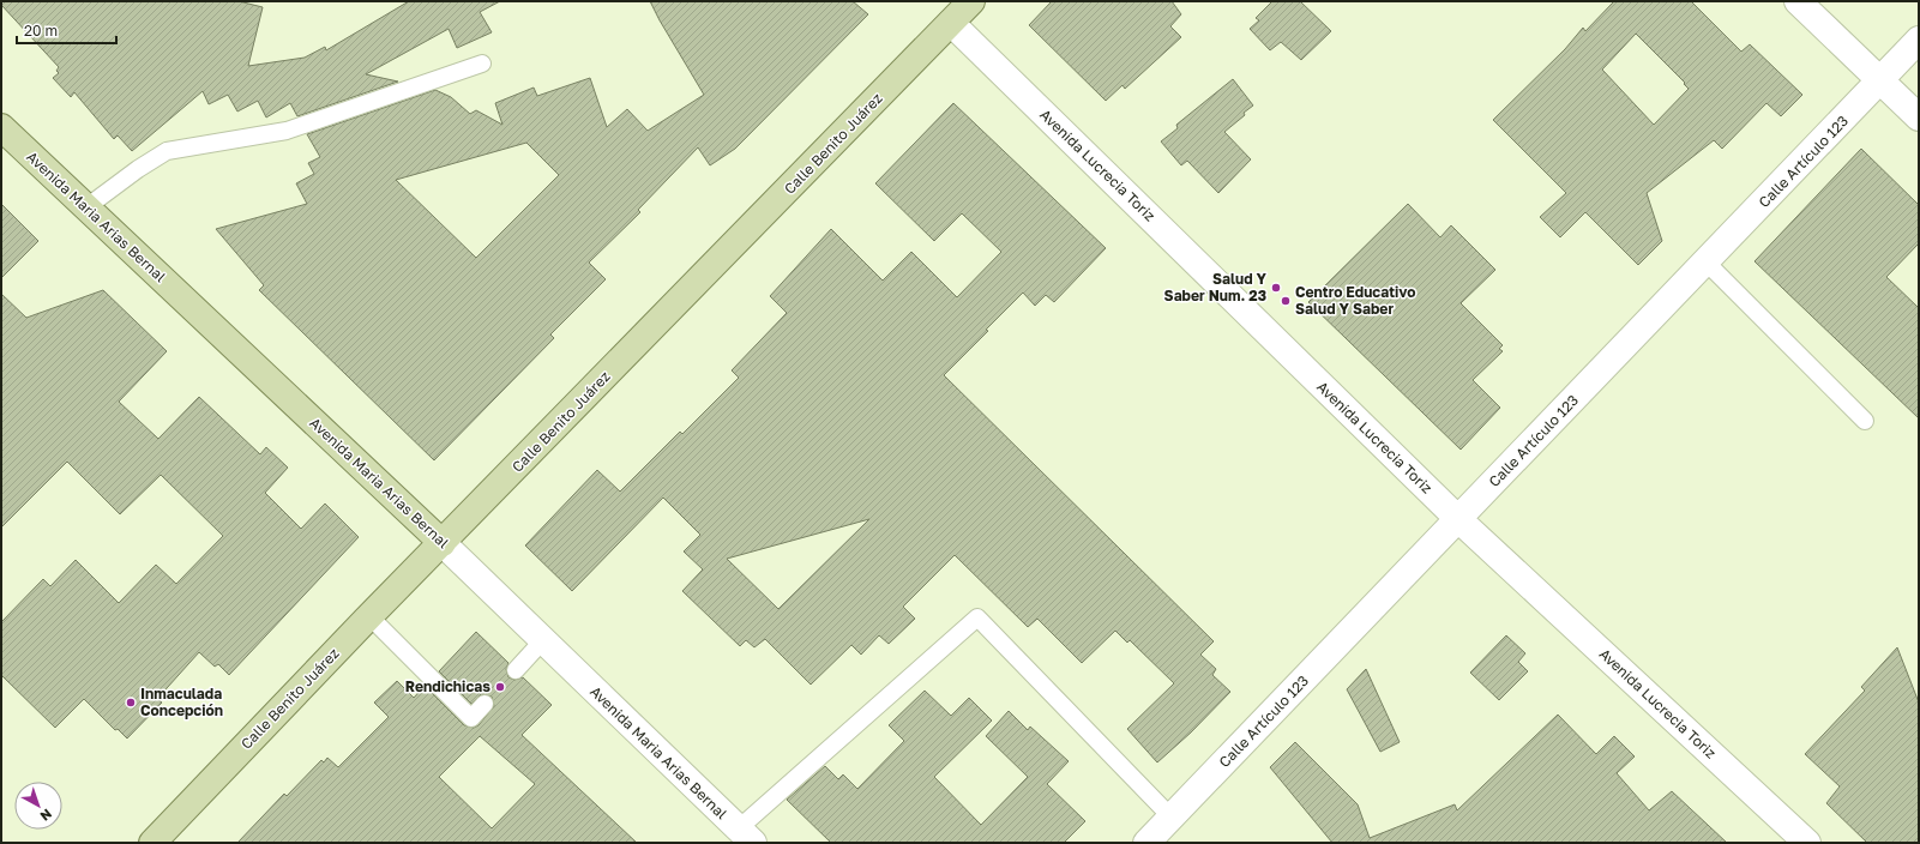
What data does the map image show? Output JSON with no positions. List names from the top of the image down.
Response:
{
  "streets": {
    "main road": ["Calle Benito Juárez", "Avenida Maria Arias Bernal"],
    "street": ["Calle Artículo 123", "Avenida Lucrecia Toriz"]
  },
  "crossings": [
    ["Calle Benito Juárez", "Avenida Lucrecia Toriz"],
    ["Calle Benito Juárez", "Avenida Maria Arias Bernal"],
    ["Calle Artículo 123", "Avenida Lucrecia Toriz"]
  ],
  "places": [
    "Salud Y Saber Num. 23",
    "Centro Educativo Salud Y Saber",
    "Rendichicas",
    "Inmaculada Concepción"
  ],
  "scale_bar": "20 m",
  "north": "bottom right"
}
